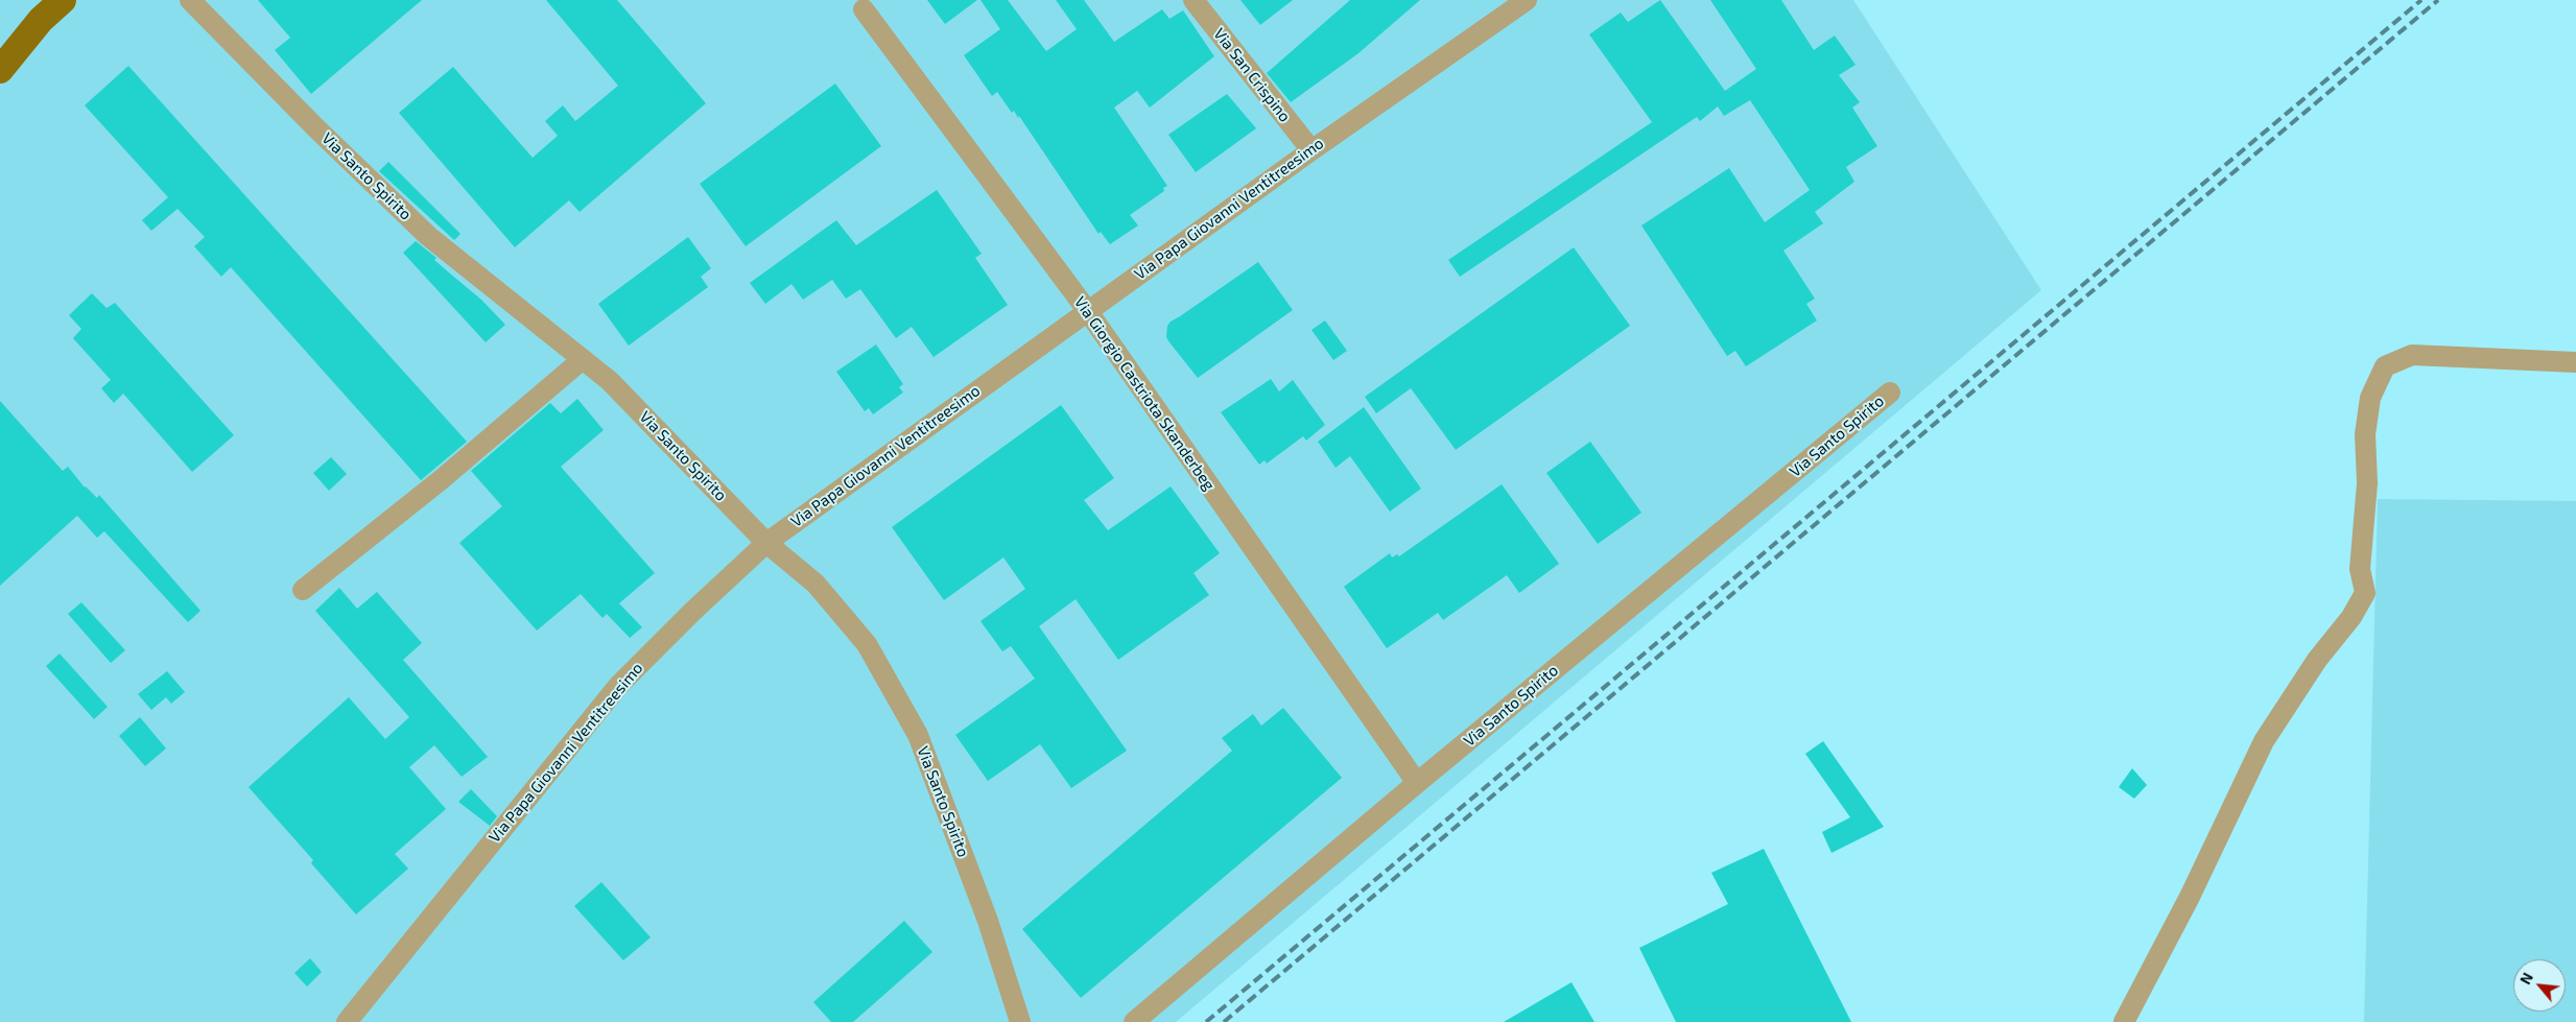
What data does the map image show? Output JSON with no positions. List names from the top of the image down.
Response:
{
  "streets": {
    "street": [
      "Via San Crispino",
      "Via Santo Spirito",
      "Via Papa Giovanni Ventitreesimo",
      "Via Giorgio Castriota Skanderbeg"
    ]
  },
  "crossings": [
    ["Via San Crispino", "Via Papa Giovanni Ventitreesimo"],
    ["Via Santo Spirito", "Via Papa Giovanni Ventitreesimo"],
    ["Via Santo Spirito", "Via Giorgio Castriota Skanderbeg"],
    ["Via Papa Giovanni Ventitreesimo", "Via Giorgio Castriota Skanderbeg"]
  ],
  "north": "top left"
}
